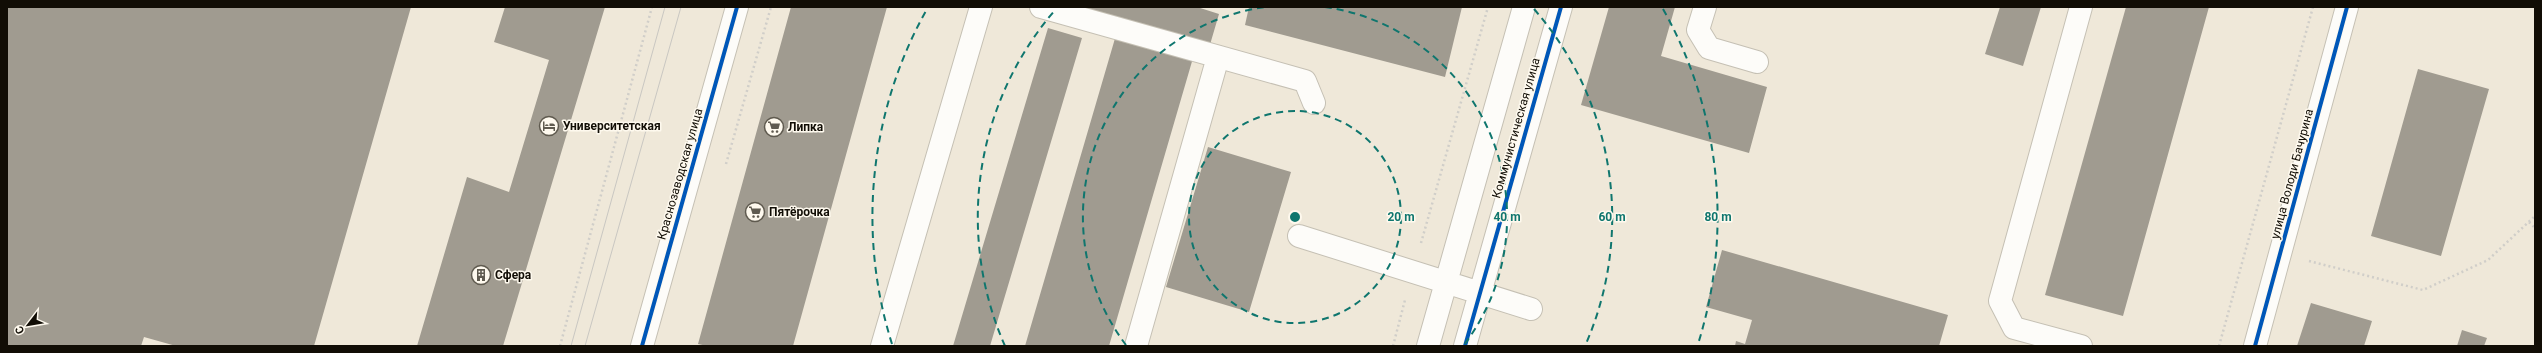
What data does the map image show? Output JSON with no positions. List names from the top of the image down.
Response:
{
  "streets": {
    "street": ["Коммунистическая улица", "Краснозаводская улица", "улица Володи Бачурина"]
  },
  "places": {
    "hotel": ["Университетская"],
    "supermarket": ["Липка", "Пятёрочка"],
    "building": ["Сфера"]
  },
  "north": "bottom left",
  "rings": [
    "20 m",
    "40 m",
    "60 m",
    "80 m"
  ]
}
